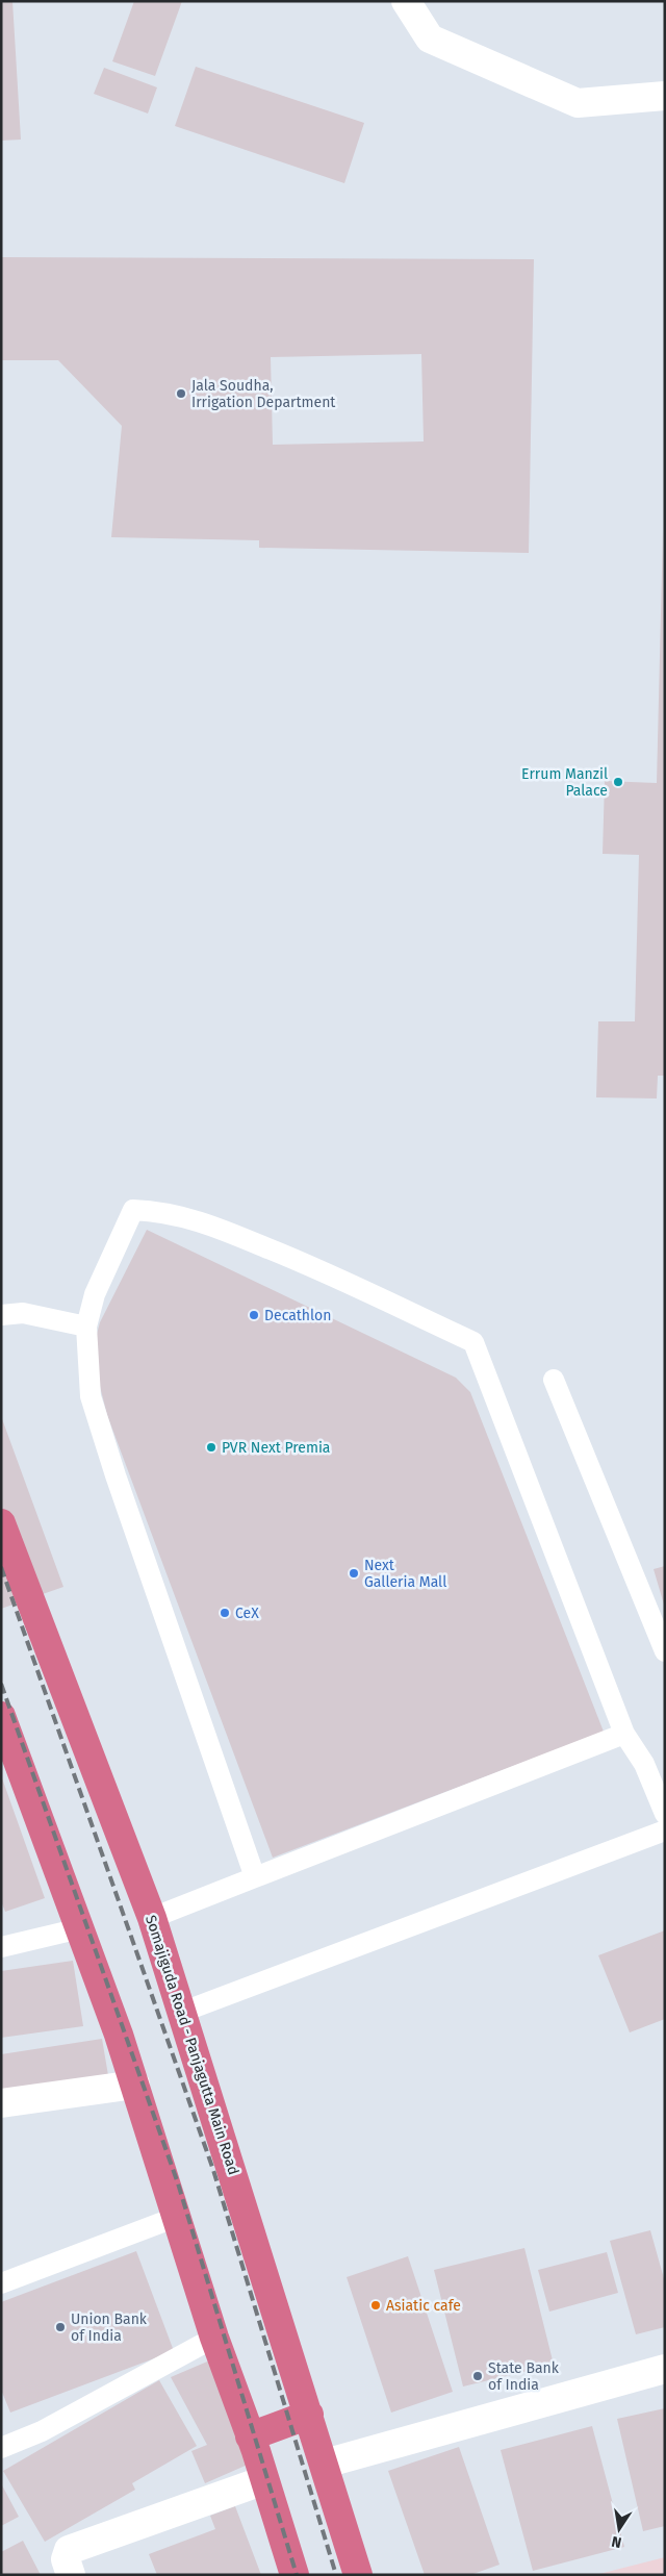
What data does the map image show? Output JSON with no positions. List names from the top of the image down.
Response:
{
  "streets": {
    "highway": ["Somajiguda Road - Panjagutta Main Road"]
  },
  "places": [
    "Jala Soudha, Irrigation Department",
    "Errum Manzil Palace",
    "Decathlon",
    "PVR Next Premia",
    "Next Galleria Mall",
    "CeX",
    "Asiatic cafe",
    "Union Bank of India",
    "State Bank of India"
  ],
  "north": "bottom"
}
